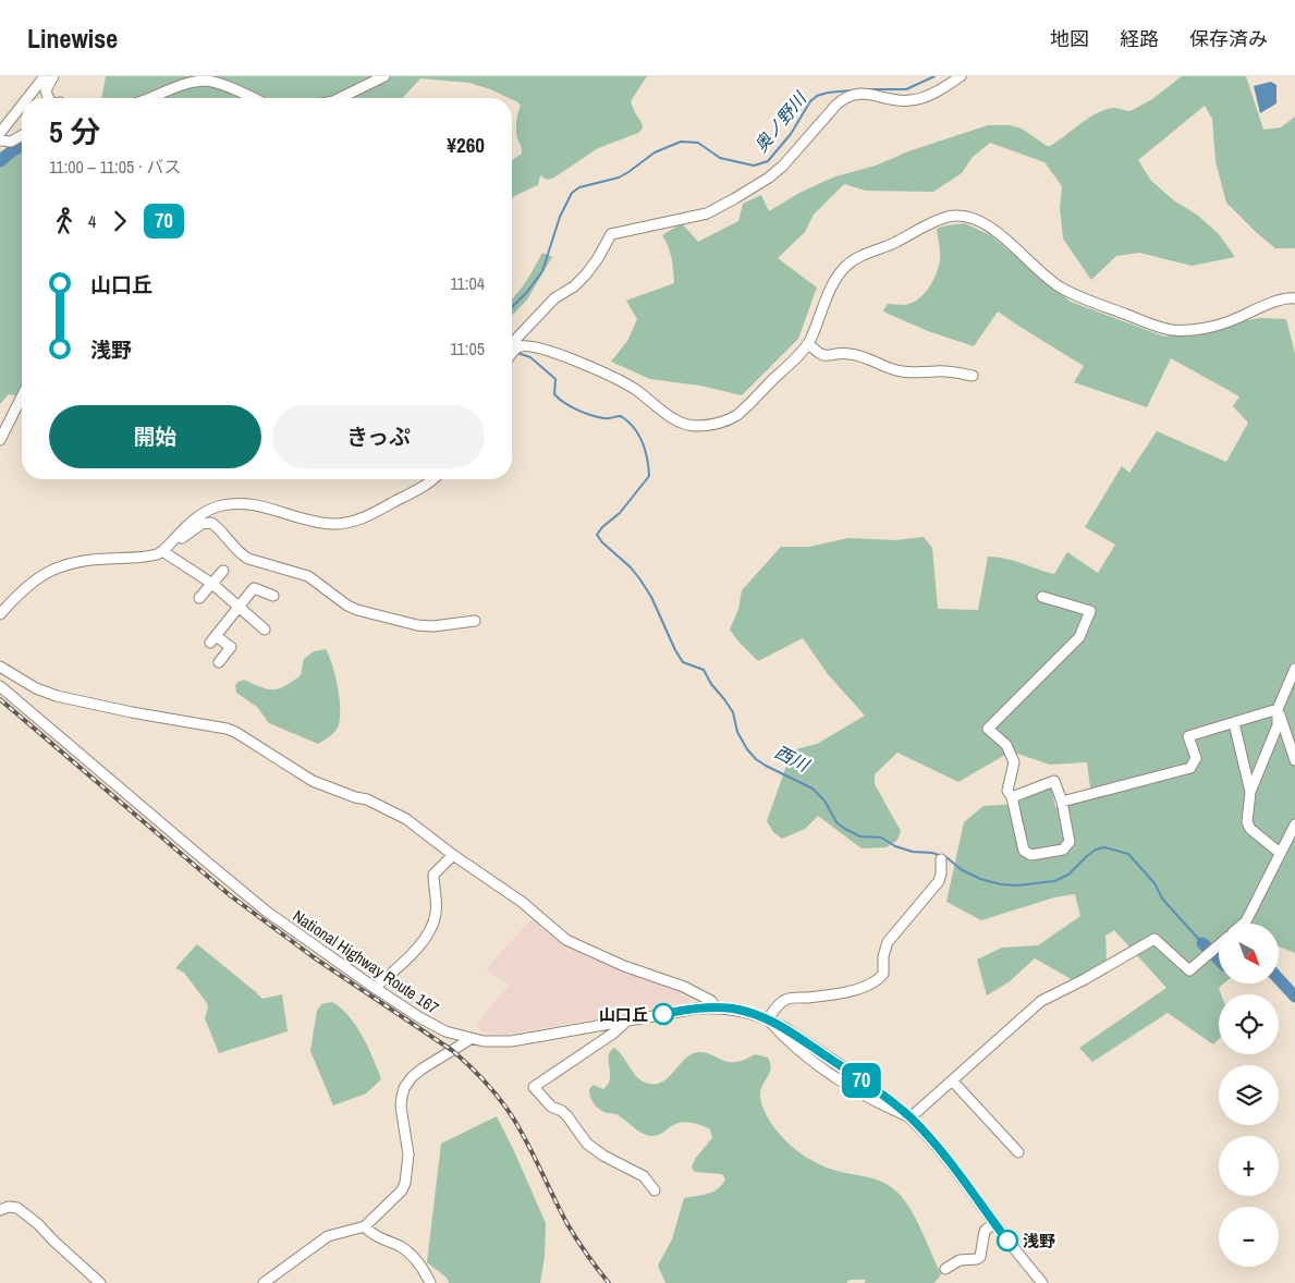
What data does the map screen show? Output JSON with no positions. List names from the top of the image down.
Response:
{
  "streets": {
    "street": ["National Highway Route 167"]
  },
  "water": ["奥ノ野川", "西川"],
  "places": ["山口丘", "浅野"],
  "lines": ["bus line 70"],
  "north": "bottom right",
  "page": {
    "header": "Linewise",
    "nav": ["地図", "経路", "保存済み"],
    "on_map": "70",
    "heading": ["5 分", "11:00 – 11:05 · バス", "¥260"],
    "legs": ["4", "70"],
    "list": [
      {
        "name": "山口丘",
        "value": "11:04"
      },
      {
        "name": "浅野",
        "value": "11:05"
      }
    ],
    "buttons": ["開始", "きっぷ"],
    "map_buttons": ["+", "−"]
  }
}
